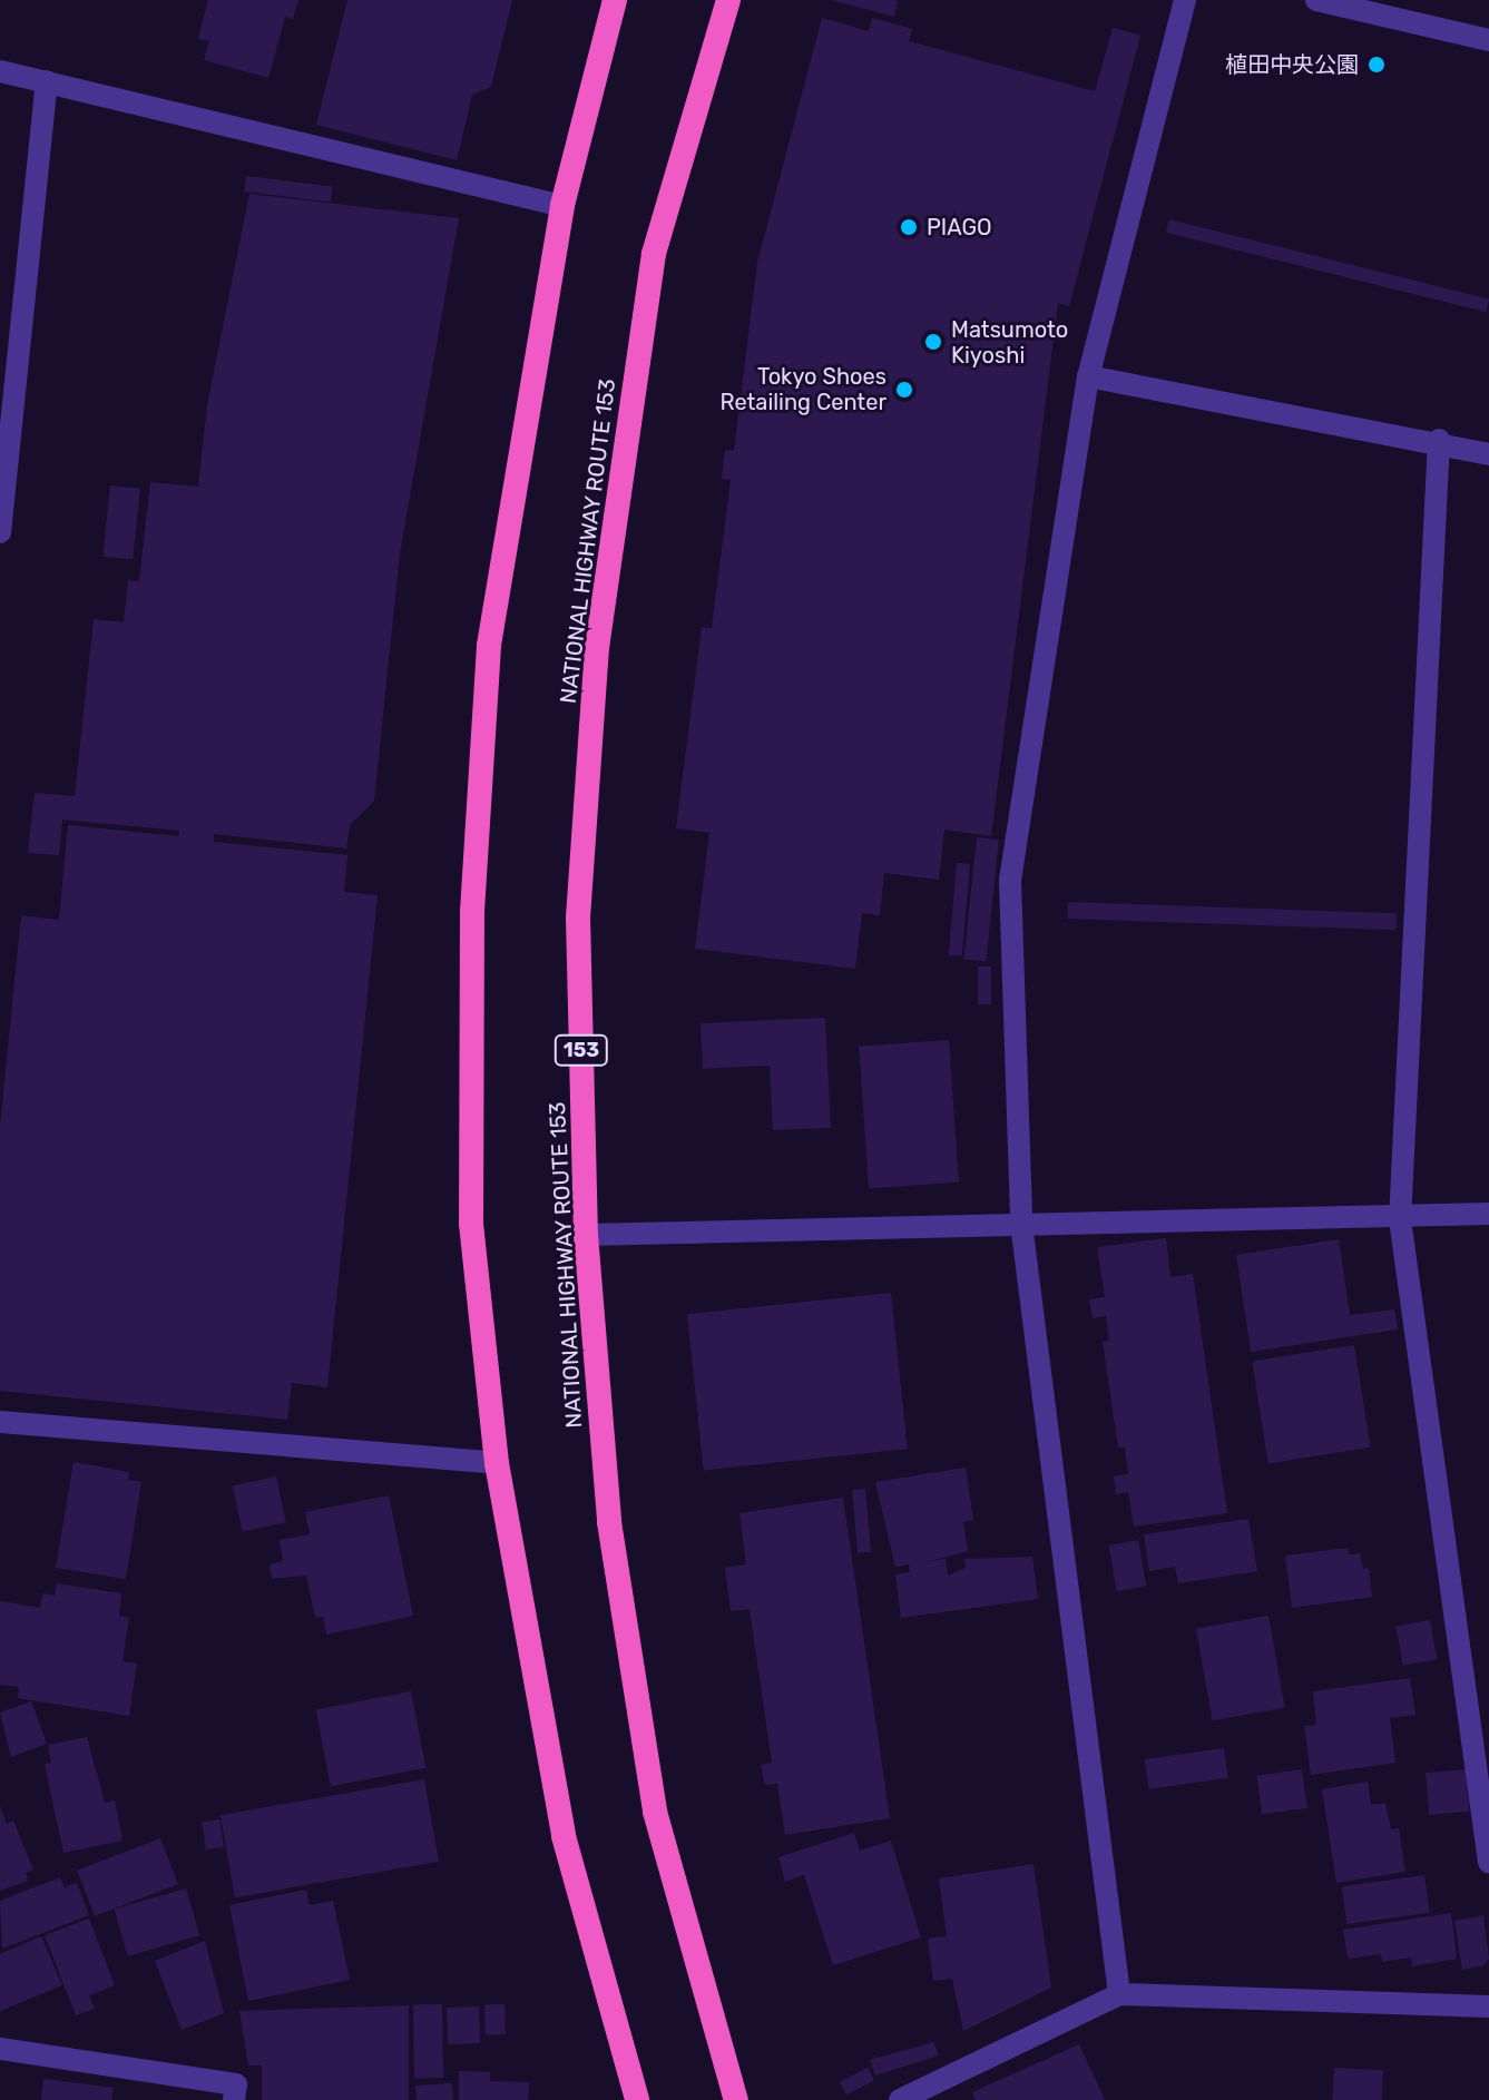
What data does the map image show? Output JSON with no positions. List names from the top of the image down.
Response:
{
  "streets": {
    "highway": ["NATIONAL HIGHWAY ROUTE 153", "153"]
  },
  "places": [
    "植田中央公園",
    "PIAGO",
    "Matsumoto Kiyoshi",
    "Tokyo Shoes Retailing Center"
  ]
}
